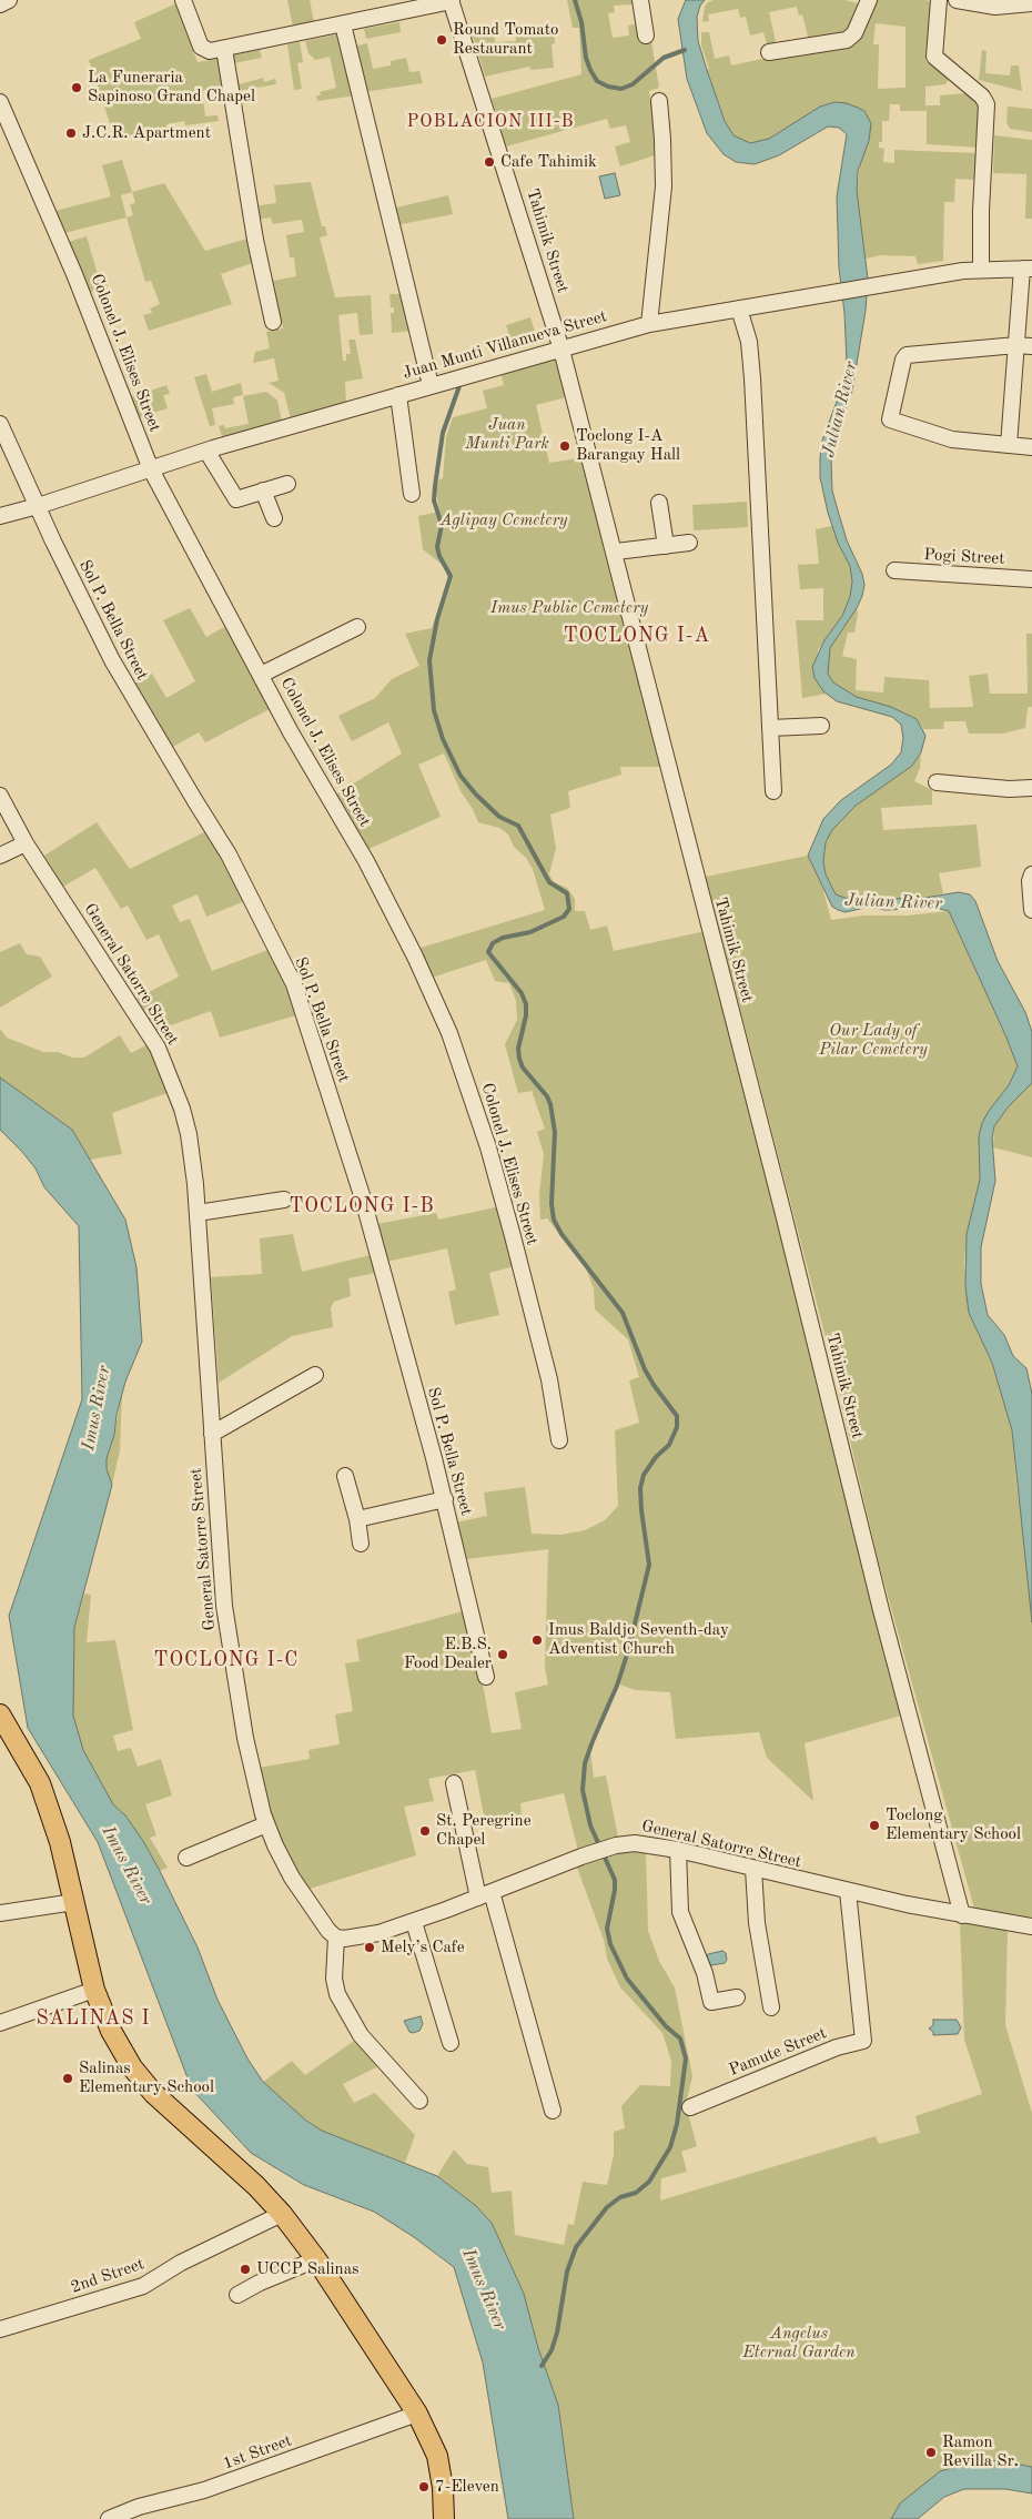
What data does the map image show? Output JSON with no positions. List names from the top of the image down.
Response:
{
  "streets": {
    "street": [
      "Tahimik Street",
      "Juan Munti Villanueva Street",
      "Colonel J. Elises Street",
      "Pogi Street",
      "Sol P. Bella Street",
      "General Satorre Street",
      "Pamute Street",
      "2nd Street",
      "1st Street"
    ]
  },
  "crossings": [
    ["Tahimik Street", "Juan Munti Villanueva Street"],
    ["Tahimik Street", "General Satorre Street"],
    ["Juan Munti Villanueva Street", "Colonel J. Elises Street"],
    ["Juan Munti Villanueva Street", "Sol P. Bella Street"],
    ["General Satorre Street", "Pamute Street"]
  ],
  "districts": [
    "POBLACION III-B",
    "TOCLONG I-A",
    "TOCLONG I-B",
    "TOCLONG I-C",
    "SALINAS I"
  ],
  "water": ["Julian River", "Imus River"],
  "parks": [
    "Juan Munti Park",
    "Aglipay Cemetery",
    "Imus Public Cemetery",
    "Our Lady of Pilar Cemetery",
    "Angelus Eternal Garden"
  ],
  "places": [
    "Round Tomato Restaurant",
    "La Funeraria Sapinoso Grand Chapel",
    "J.C.R. Apartment",
    "Cafe Tahimik",
    "Toclong I-A Barangay Hall",
    "Imus Baldjo Seventh-day Adventist Church",
    "E.B.S. Food Dealer",
    "Toclong Elementary School",
    "St. Peregrine Chapel",
    "Mely’s Cafe",
    "Salinas Elementary School",
    "UCCP Salinas",
    "Ramon Revilla Sr.",
    "7-Eleven"
  ]
}
